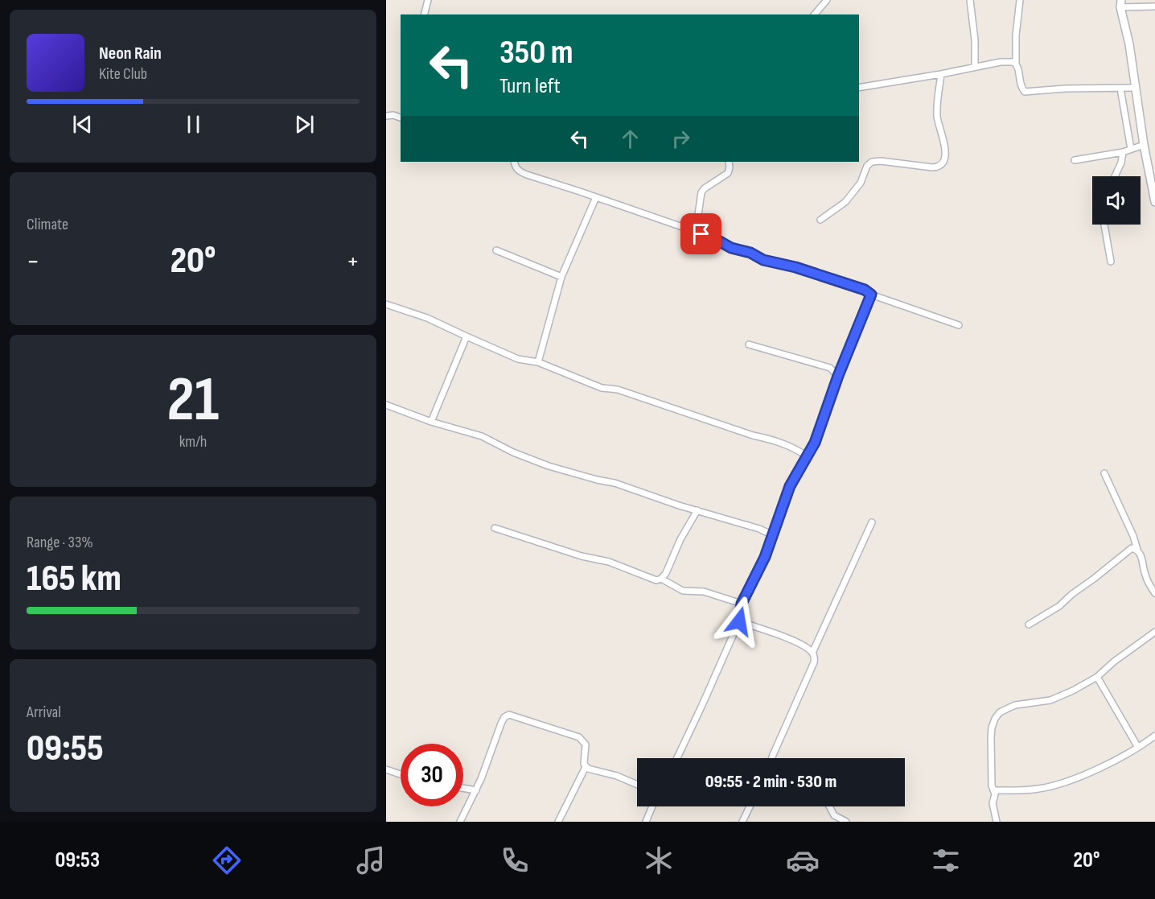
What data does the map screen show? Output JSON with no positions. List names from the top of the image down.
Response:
{
  "page": {
    "turn": ["350 m", "Turn left"],
    "song": ["Neon Rain", "Kite Club"],
    "tile": [
      "Climate",
      ["21", "km/h"],
      ["Range · 33%", "165 km"],
      ["Arrival", "09:55"]
    ],
    "heat": ["−", "20°", "+"],
    "limit": "30",
    "trip": "09:55 · 2 min · 530 m",
    "tabs": ["09:53", "20°"]
  }
}
